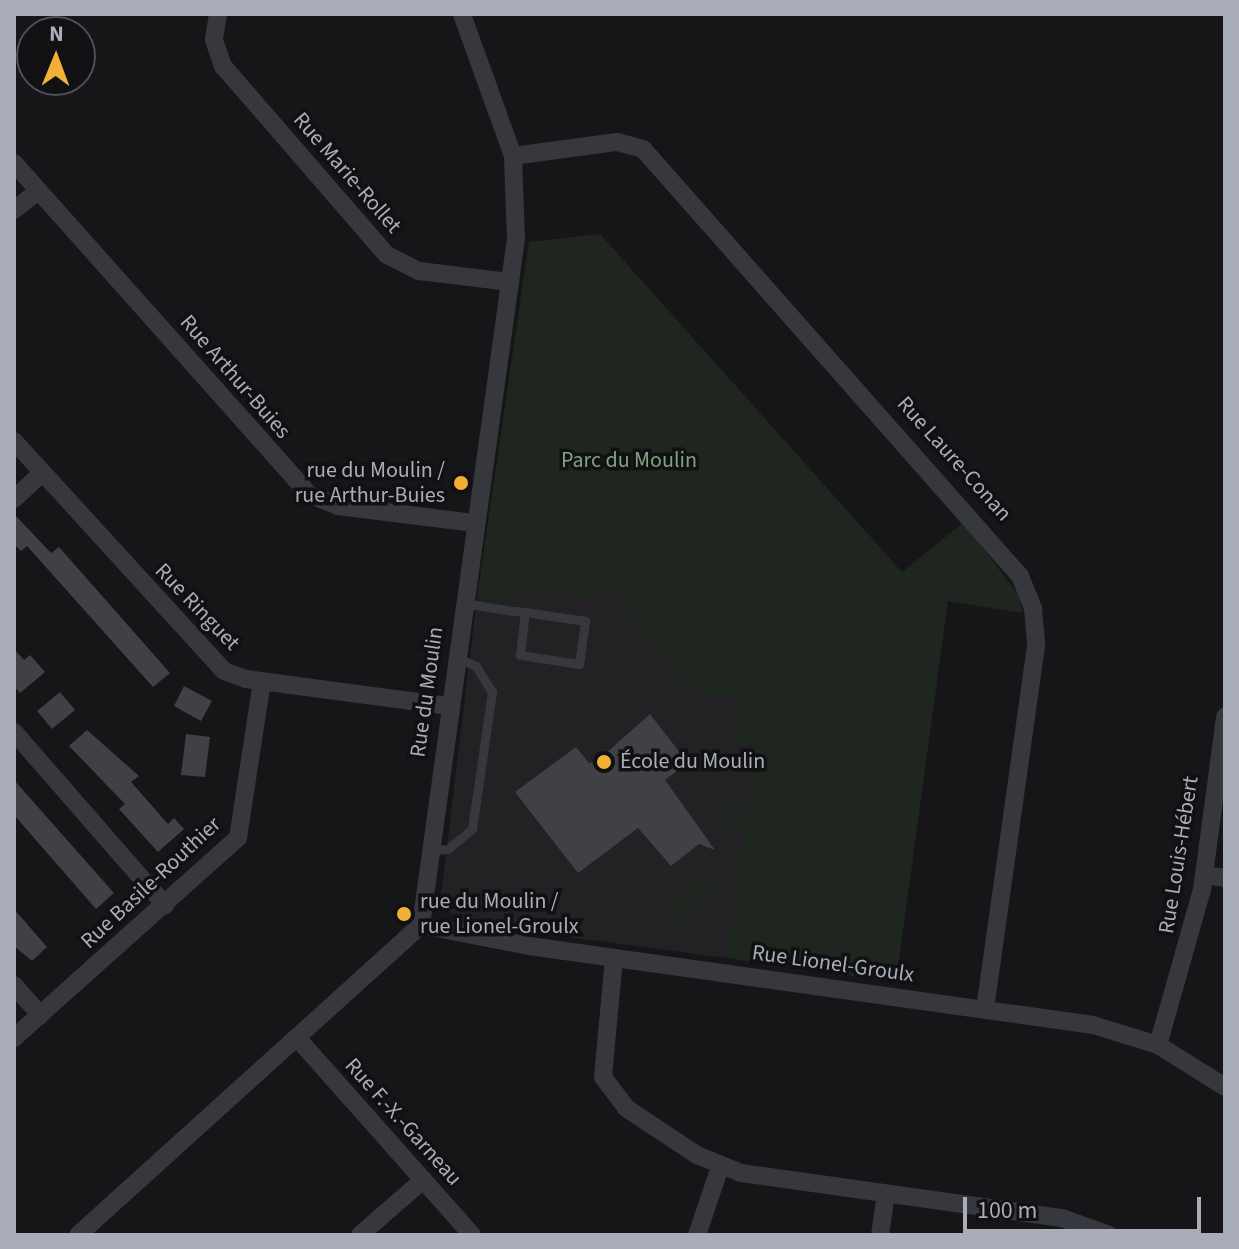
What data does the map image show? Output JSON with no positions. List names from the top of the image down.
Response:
{
  "streets": {
    "street": [
      "Rue Marie-Rollet",
      "Rue Arthur-Buies",
      "Rue Laure-Conan",
      "Rue Ringuet",
      "Rue du Moulin",
      "Rue Louis-Hébert",
      "Rue Basile-Routhier",
      "Rue Lionel-Groulx",
      "Rue F.-X.-Garneau"
    ]
  },
  "crossings": [
    ["Rue Marie-Rollet", "Rue du Moulin"],
    ["Rue Arthur-Buies", "Rue du Moulin"],
    ["Rue Laure-Conan", "Rue du Moulin"],
    ["Rue Laure-Conan", "Rue Lionel-Groulx"],
    ["Rue Ringuet", "Rue du Moulin"],
    ["Rue Ringuet", "Rue Basile-Routhier"],
    ["Rue du Moulin", "Rue Lionel-Groulx"],
    ["Rue Louis-Hébert", "Rue Lionel-Groulx"]
  ],
  "parks": ["Parc du Moulin"],
  "places": ["rue du Moulin / rue Arthur-Buies", "École du Moulin", "rue du Moulin / rue Lionel-Groulx"],
  "scale_bar": "100 m",
  "north": "top"
}
